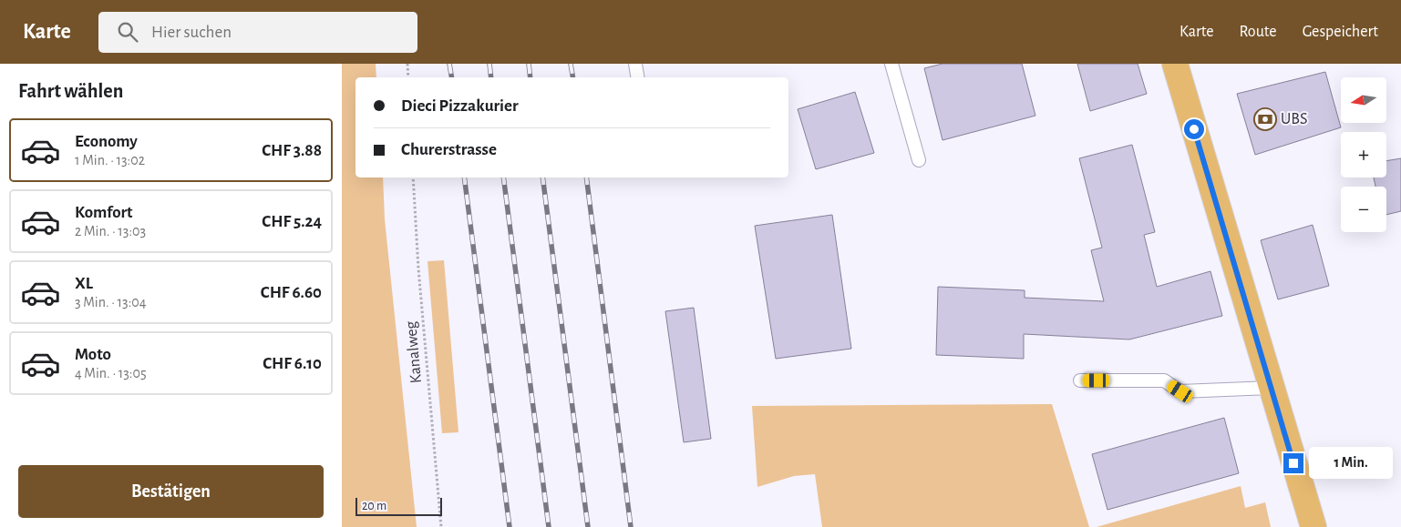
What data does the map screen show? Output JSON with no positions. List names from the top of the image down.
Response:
{
  "streets": {
    "path": ["Kanalweg"]
  },
  "places": {
    "bank": ["UBS"]
  },
  "scale_bar": "20 m",
  "north": "left",
  "page": {
    "header": "Karte",
    "search": "Hier suchen",
    "nav": ["Karte", "Route", "Gespeichert"],
    "heading": "Fahrt wählen",
    "map_buttons": ["+", "−"],
    "banner": ["Dieci Pizzakurier", "Churerstrasse"],
    "list": [
      {
        "name": "Economy",
        "note": "1 Min. · 13:02",
        "value": "CHF 3.88"
      },
      {
        "name": "Komfort",
        "note": "2 Min. · 13:03",
        "value": "CHF 5.24"
      },
      {
        "name": "XL",
        "note": "3 Min. · 13:04",
        "value": "CHF 6.60"
      },
      {
        "name": "Moto",
        "note": "4 Min. · 13:05",
        "value": "CHF 6.10"
      }
    ],
    "bubble": "1 Min.",
    "buttons": "Bestätigen",
    "scale": "20 m"
  }
}
